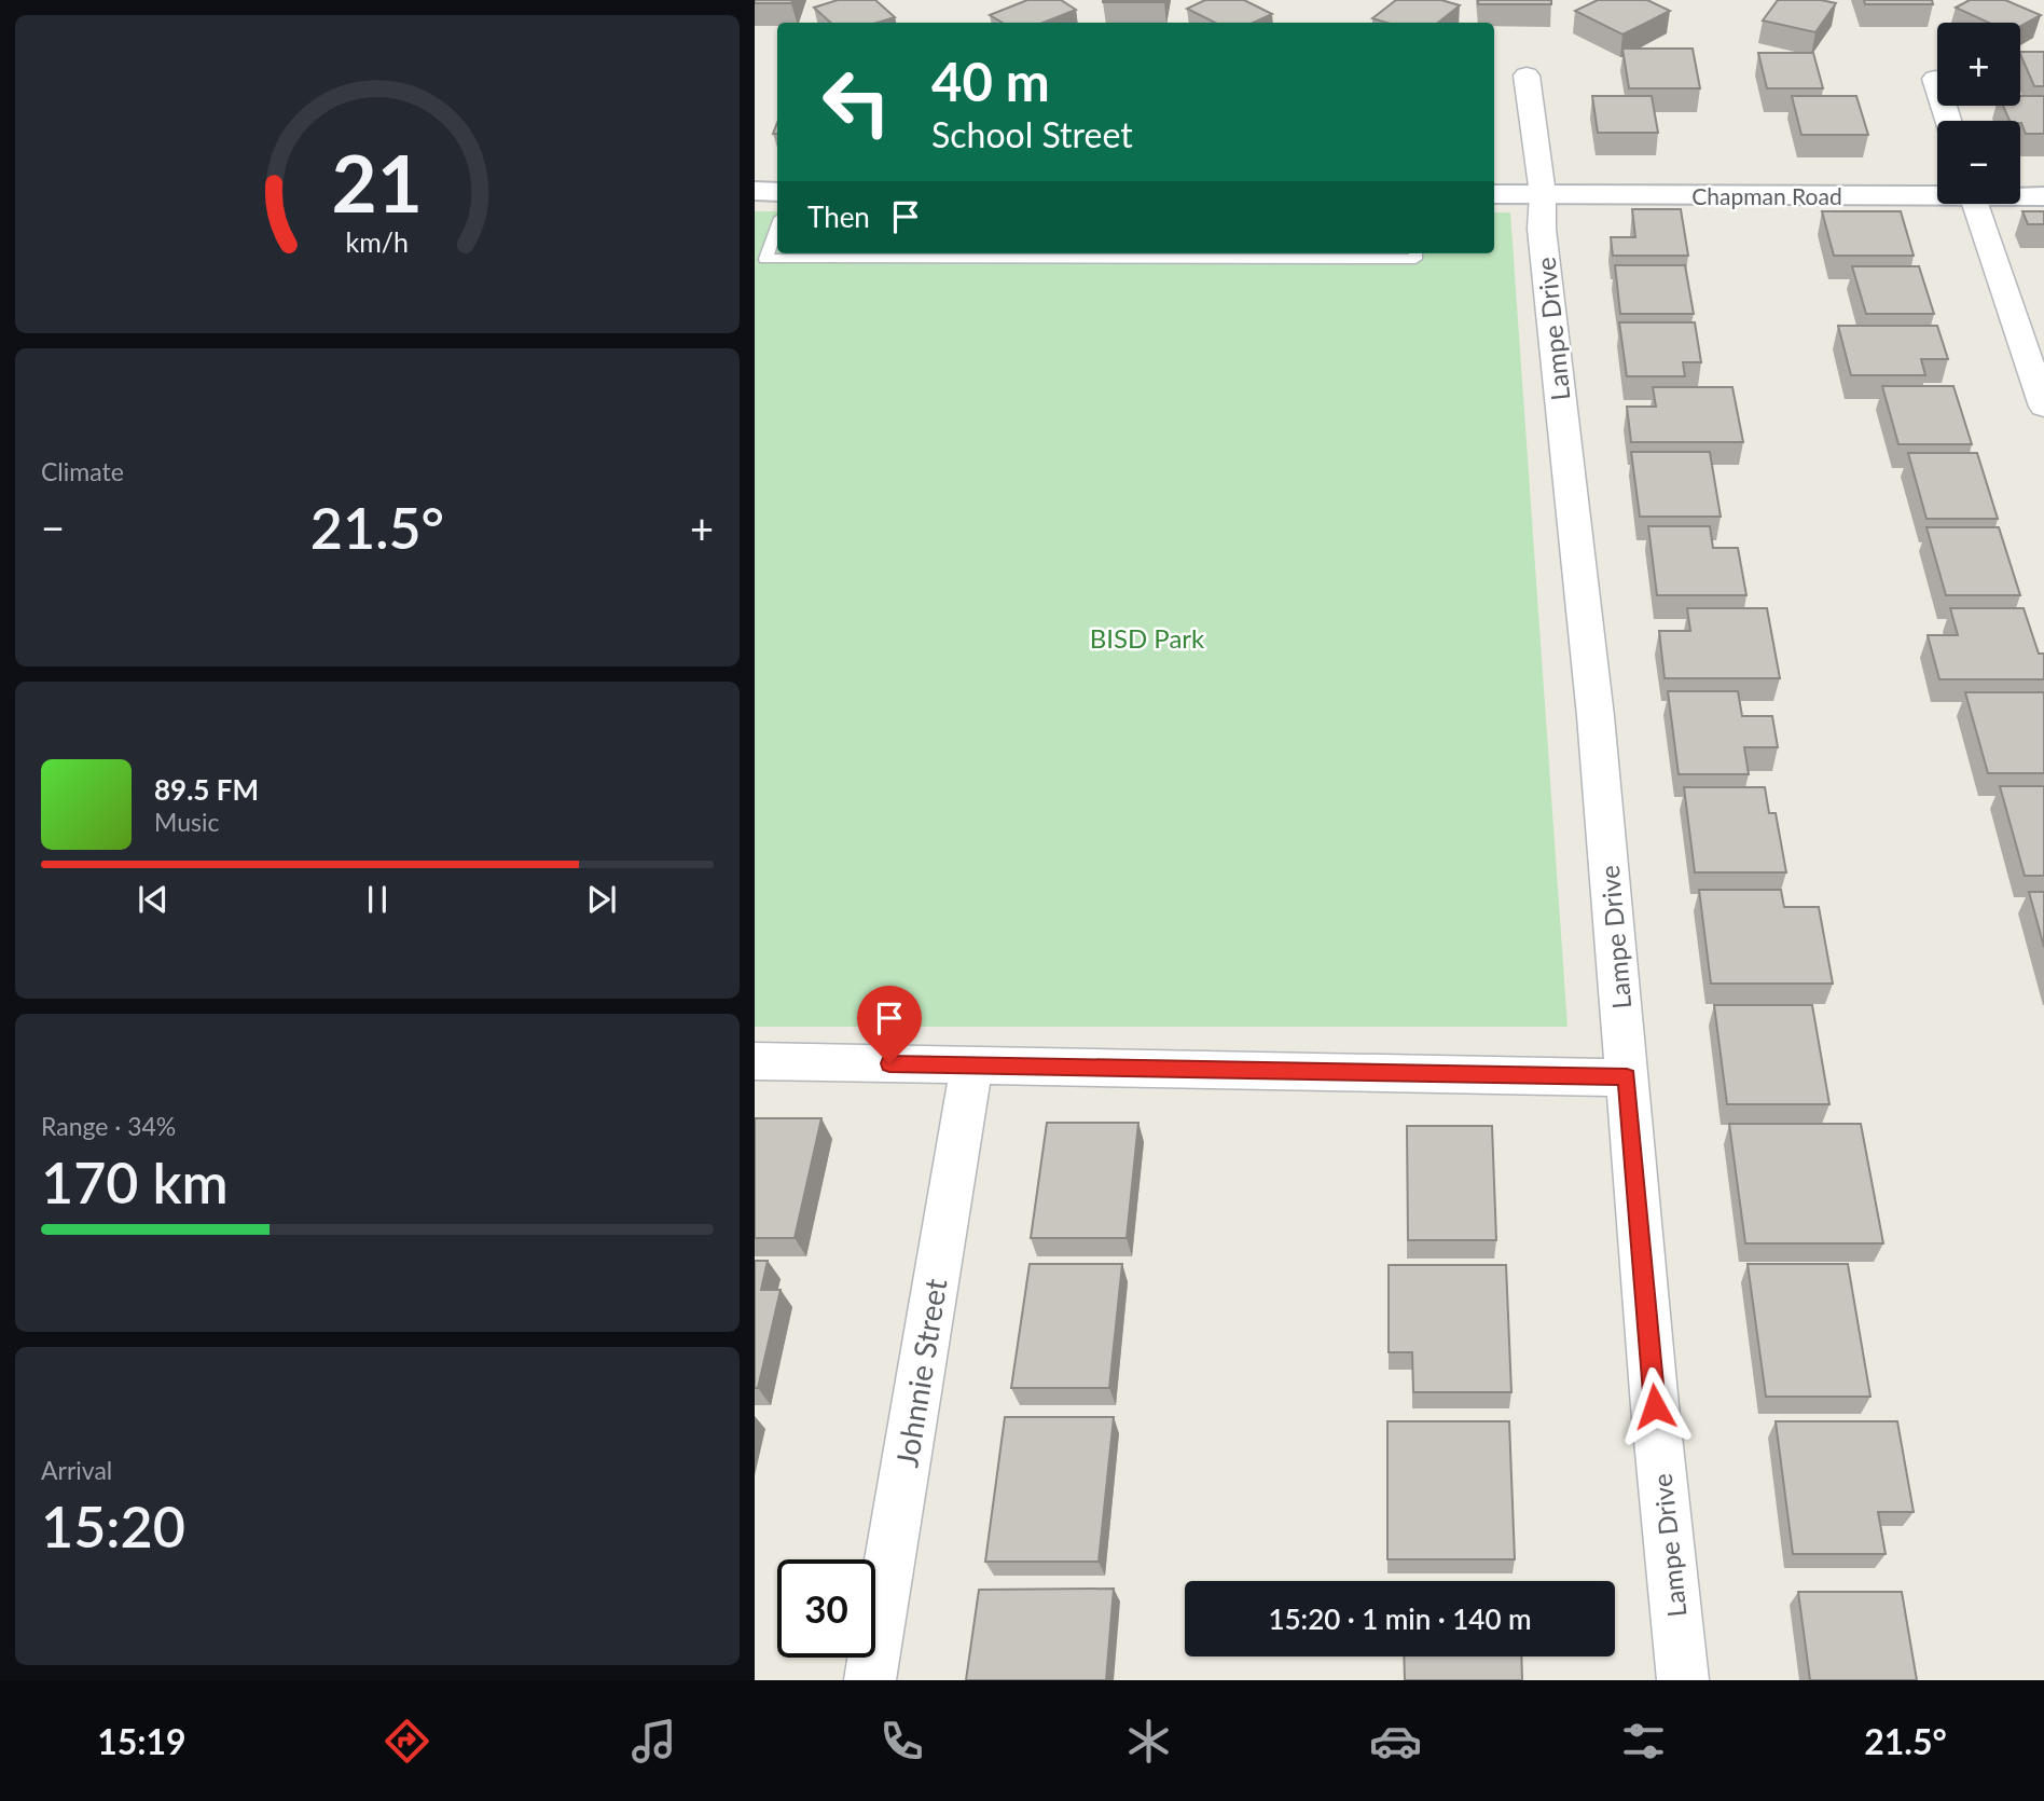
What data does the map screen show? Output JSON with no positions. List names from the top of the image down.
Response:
{
  "streets": {
    "street": ["Chapman Road", "Lampe Drive", "Johnnie Street"]
  },
  "crossings": [
    ["Chapman Road", "Lampe Drive"]
  ],
  "parks": ["BISD Park"],
  "page": {
    "map_buttons": ["+", "−"],
    "turn": ["40 m", "School Street"],
    "then": "Then",
    "tile": [
      "Climate",
      ["Range · 34%", "170 km"],
      ["Arrival", "15:20"]
    ],
    "heat": ["−", "21.5°", "+"],
    "song": ["89.5 FM", "Music"],
    "limit": "30",
    "trip": "15:20 · 1 min · 140 m",
    "tabs": ["15:19", "21.5°"],
    "gauge": ["21", "km/h"]
  }
}
